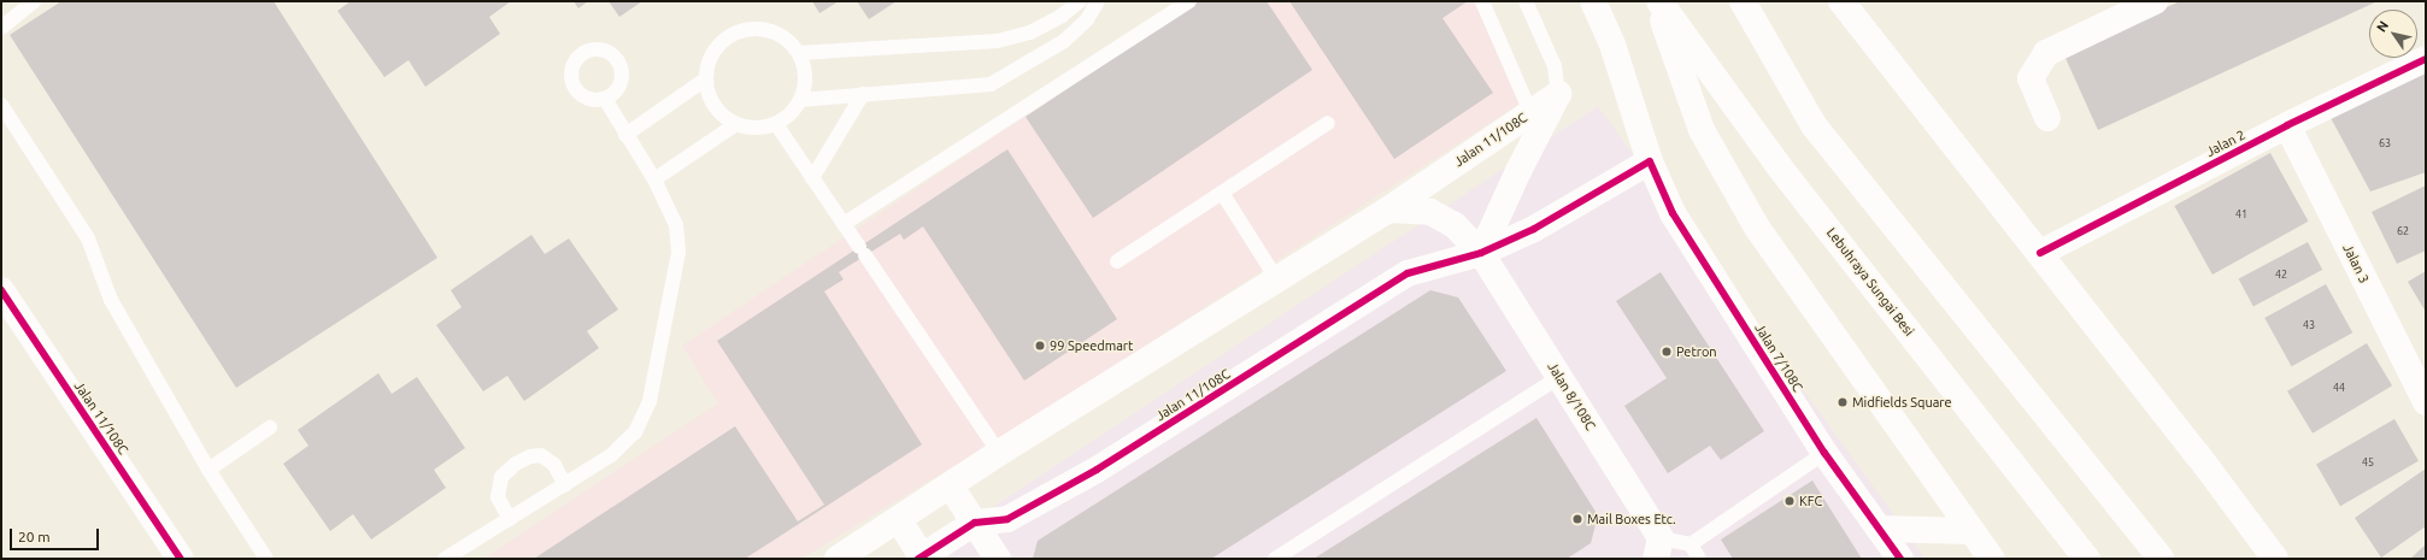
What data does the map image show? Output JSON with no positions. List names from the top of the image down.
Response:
{
  "streets": {
    "main road": [
      "Jalan 11/108C",
      "Jalan 2",
      "Jalan 3",
      "Lebuhraya Sungai Besi",
      "Jalan 7/108C",
      "Jalan 8/108C"
    ]
  },
  "crossings": [
    ["Jalan 11/108C", "Jalan 7/108C"],
    ["Jalan 11/108C", "Jalan 8/108C"],
    ["Jalan 2", "Jalan 3"]
  ],
  "places": [
    "99 Speedmart",
    "Petron",
    "Midfields Square",
    "KFC",
    "Mail Boxes Etc."
  ],
  "house_numbers": [
    "63",
    "41",
    "62",
    "42",
    "43",
    "44",
    "45"
  ],
  "scale_bar": "20 m",
  "north": "top left"
}
